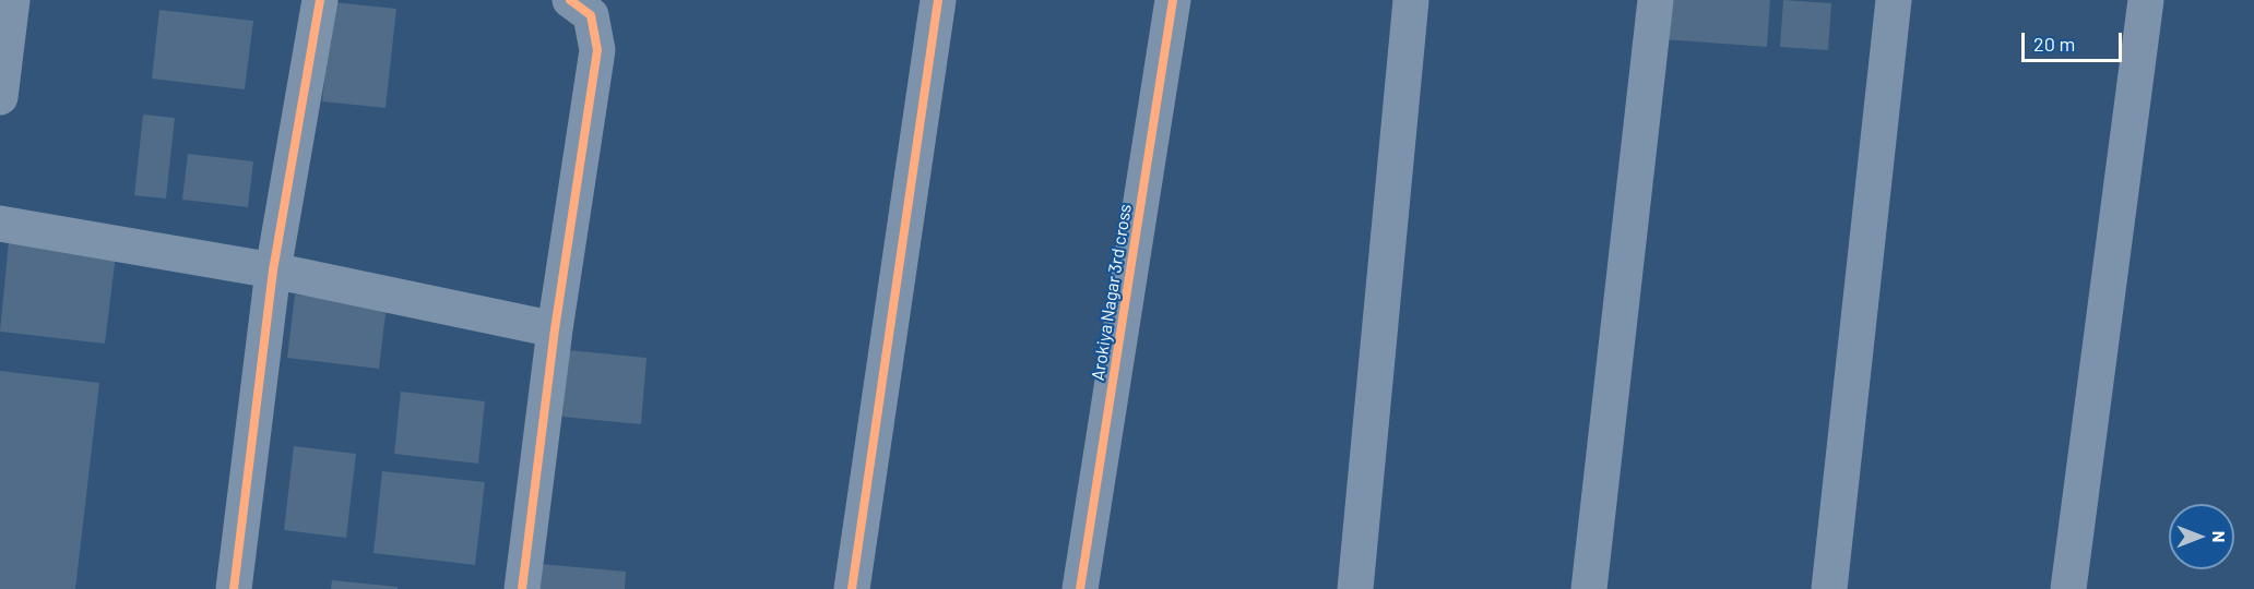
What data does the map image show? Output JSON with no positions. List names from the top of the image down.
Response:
{
  "streets": {
    "street": ["Arokiya Nagar 3rd cross"]
  },
  "scale_bar": "20 m",
  "north": "right"
}
